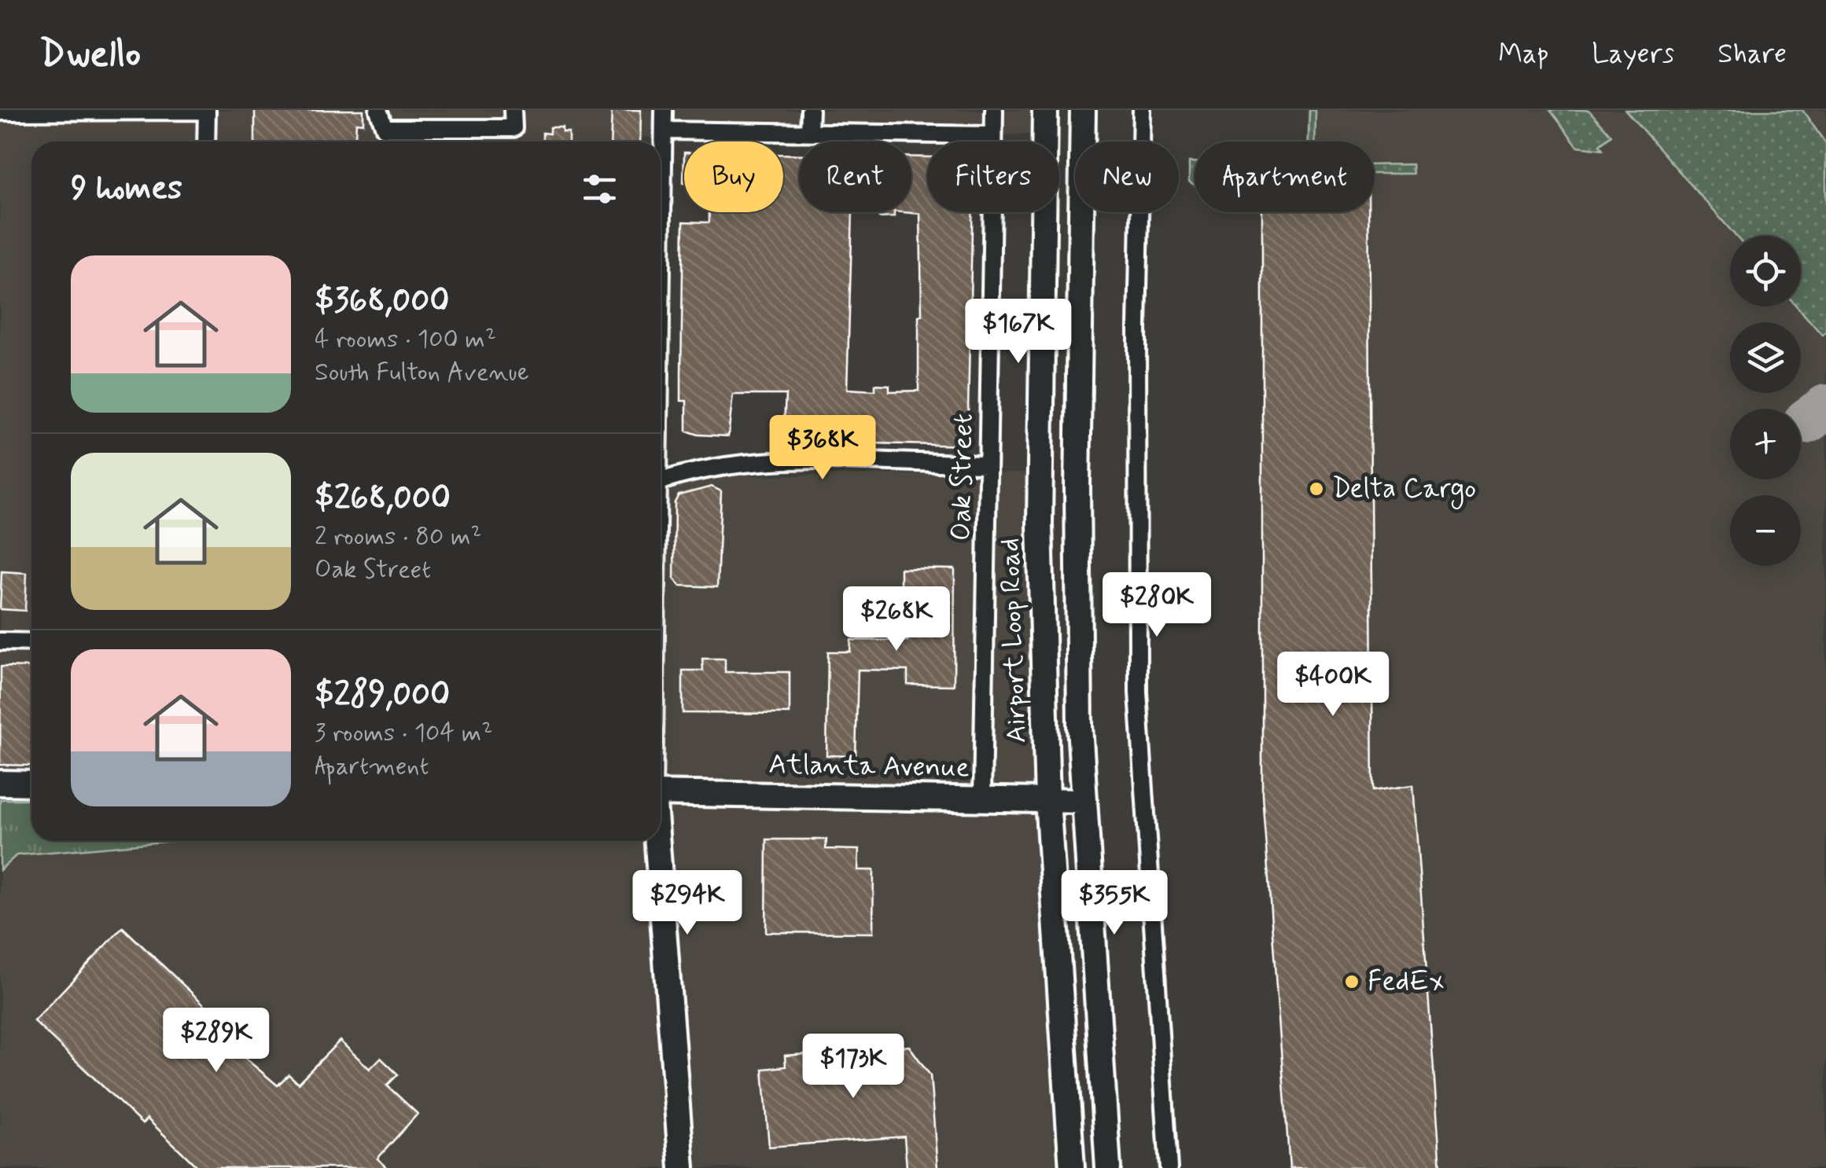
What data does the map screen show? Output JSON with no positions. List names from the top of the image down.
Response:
{
  "streets": {
    "main road": ["Airport Loop Road", "Atlanta Avenue"],
    "street": ["Oak Street"]
  },
  "crossings": [
    ["Oak Street", "Atlanta Avenue"],
    ["Airport Loop Road", "Atlanta Avenue"]
  ],
  "places": ["Delta Cargo", "FedEx"],
  "page": {
    "header": "Dwello",
    "nav": ["Map", "Layers", "Share"],
    "chip": [
      "Buy",
      "Rent",
      "Filters",
      "New",
      "Apartment"
    ],
    "heading": "9 homes",
    "map_buttons": ["+", "−"],
    "list": [
      {
        "name": "$368,000",
        "note": "4 rooms · 100 m² · South Fulton Avenue"
      },
      {
        "name": "$268,000",
        "note": "2 rooms · 80 m² · Oak Street"
      },
      {
        "name": "$289,000",
        "note": "3 rooms · 104 m² · Apartment"
      }
    ],
    "price": [
      "$167K",
      "$368K",
      "$280K",
      "$268K",
      "$400K",
      "$294K",
      "$355K",
      "$289K",
      "$173K"
    ]
  }
}
